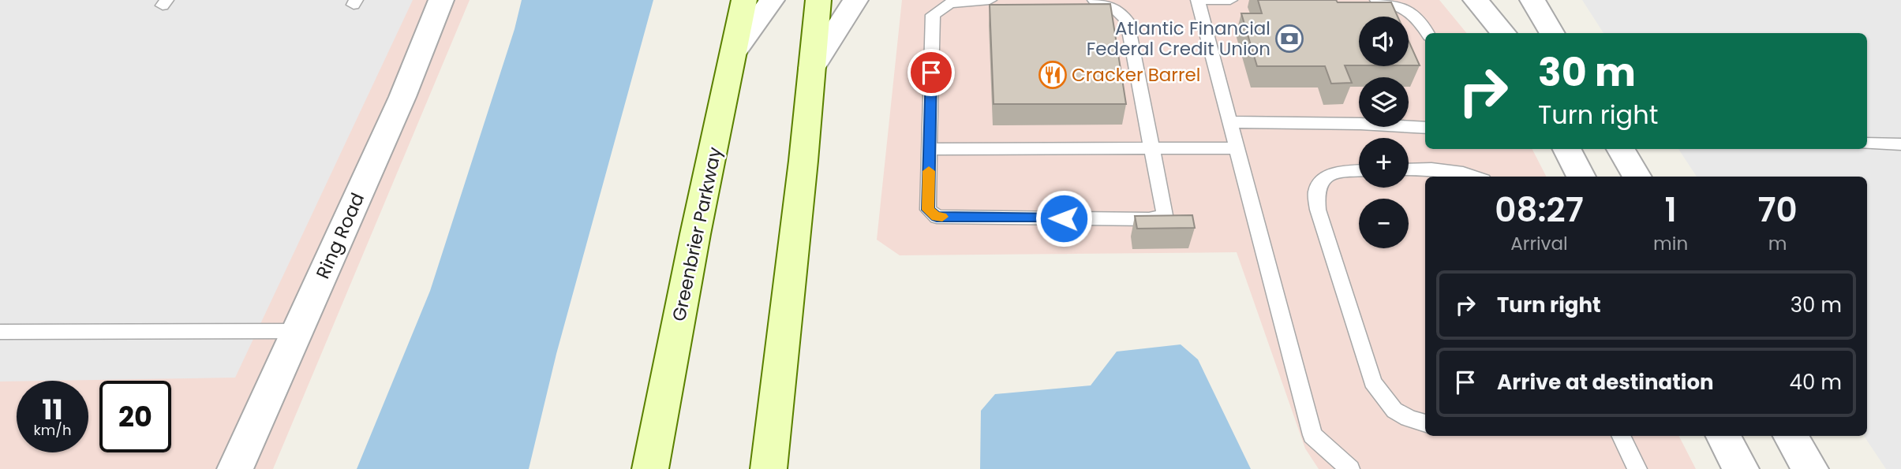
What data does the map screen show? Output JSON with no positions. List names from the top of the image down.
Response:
{
  "streets": {
    "main road": ["Greenbrier Parkway"],
    "street": ["Ring Road"]
  },
  "places": {
    "bank": ["Atlantic Financial Federal Credit Union"],
    "restaurant": ["Cracker Barrel"]
  },
  "page": {
    "map_buttons": ["+", "−"],
    "turn": ["30 m", "Turn right"],
    "eta": [
      "08:27",
      "Arrival",
      "1",
      "min",
      "70",
      "m"
    ],
    "list": [
      {
        "name": "Turn right",
        "value": "30 m"
      },
      {
        "name": "Arrive at destination",
        "value": "40 m"
      }
    ],
    "speed": "11 km/h",
    "limit": "20"
  }
}
